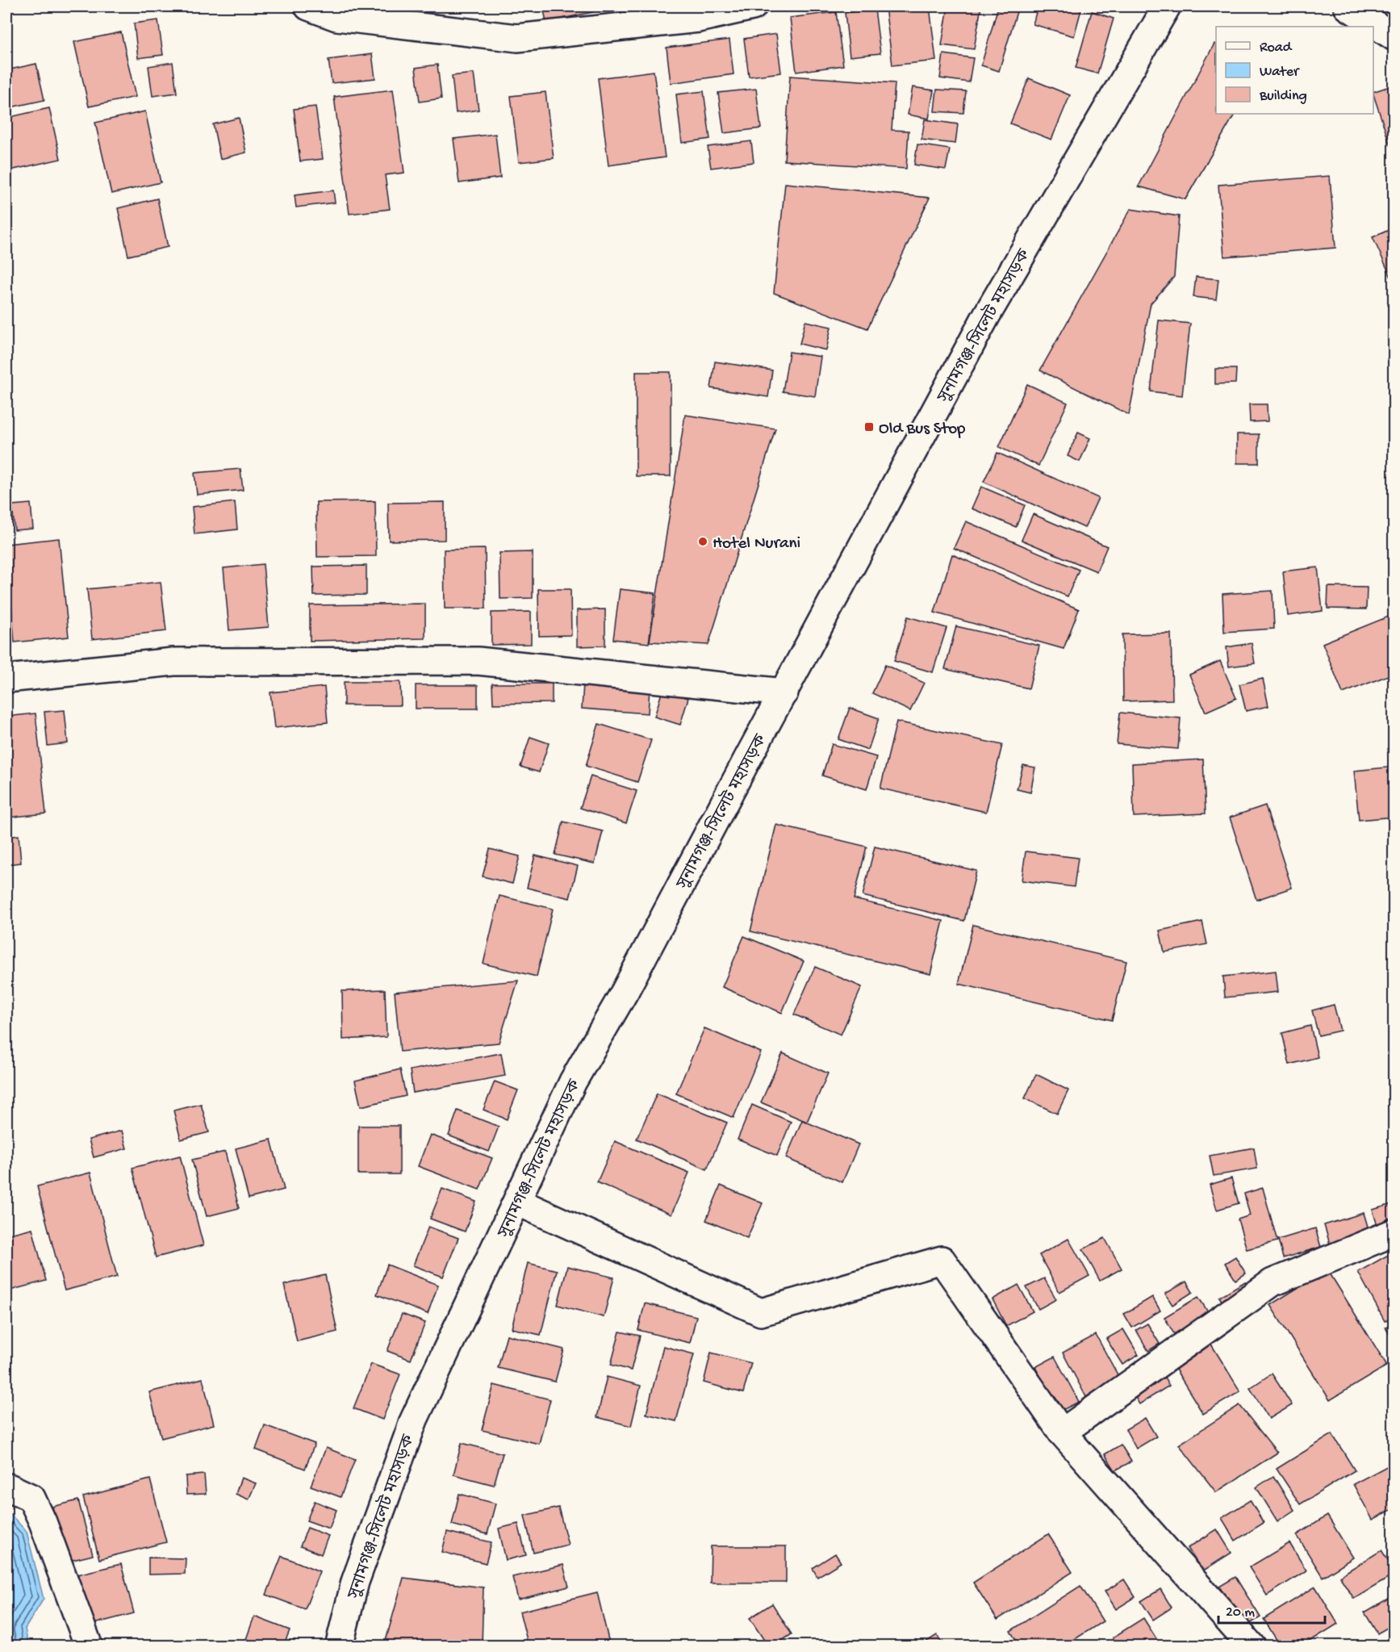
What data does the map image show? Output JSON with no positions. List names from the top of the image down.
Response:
{
  "streets": {
    "street": ["সুনামগঞ্জ-সিলেট মহাসড়ক"]
  },
  "places": {
    "transit": ["Old Bus Stop"],
    "other": ["Hotel Nurani"]
  },
  "legend": ["Road", "Water", "Building"],
  "scale_bar": "20 m"
}
